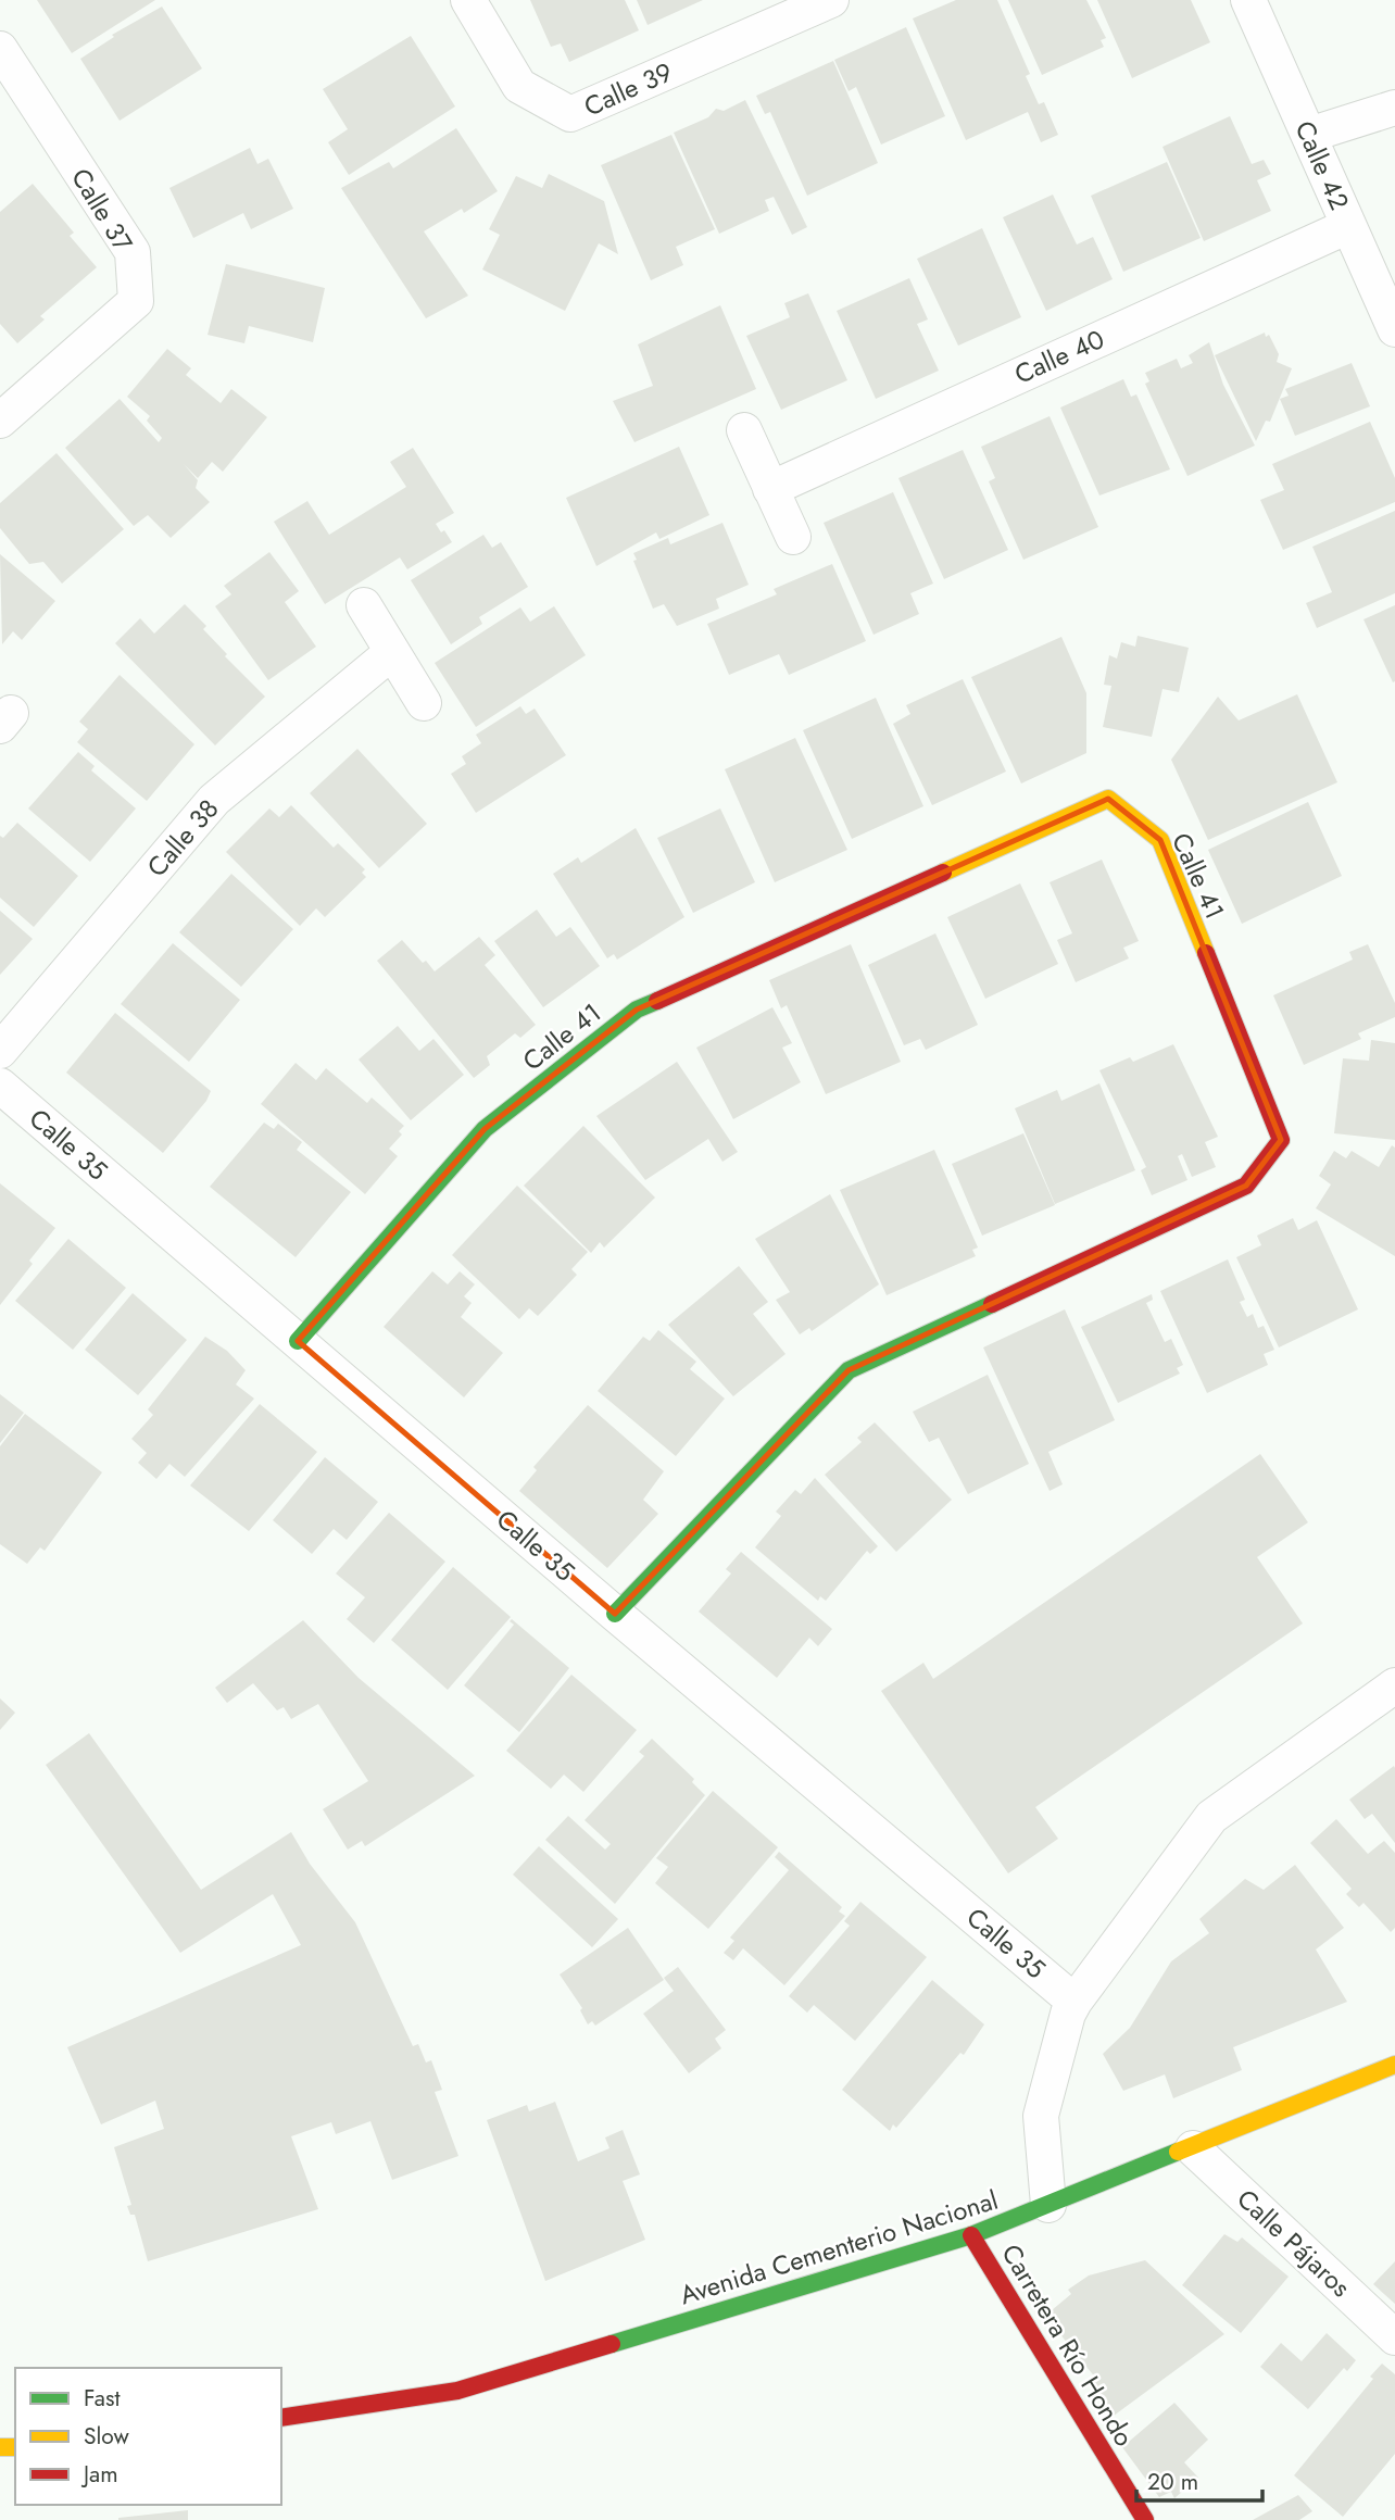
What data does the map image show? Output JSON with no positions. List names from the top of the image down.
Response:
{
  "streets": {
    "street": [
      "Calle 39",
      "Calle 42",
      "Calle 37",
      "Calle 40",
      "Calle 38",
      "Calle 41",
      "Calle 35",
      "Calle Pájaros",
      "Avenida Cementerio Nacional",
      "Carretera Río Hondo"
    ]
  },
  "crossings": [
    ["Calle 42", "Calle 40"],
    ["Calle 41", "Calle 35"],
    ["Calle Pájaros", "Avenida Cementerio Nacional"],
    ["Avenida Cementerio Nacional", "Carretera Río Hondo"]
  ],
  "legend": ["Fast", "Slow", "Jam"],
  "scale_bar": "20 m"
}
